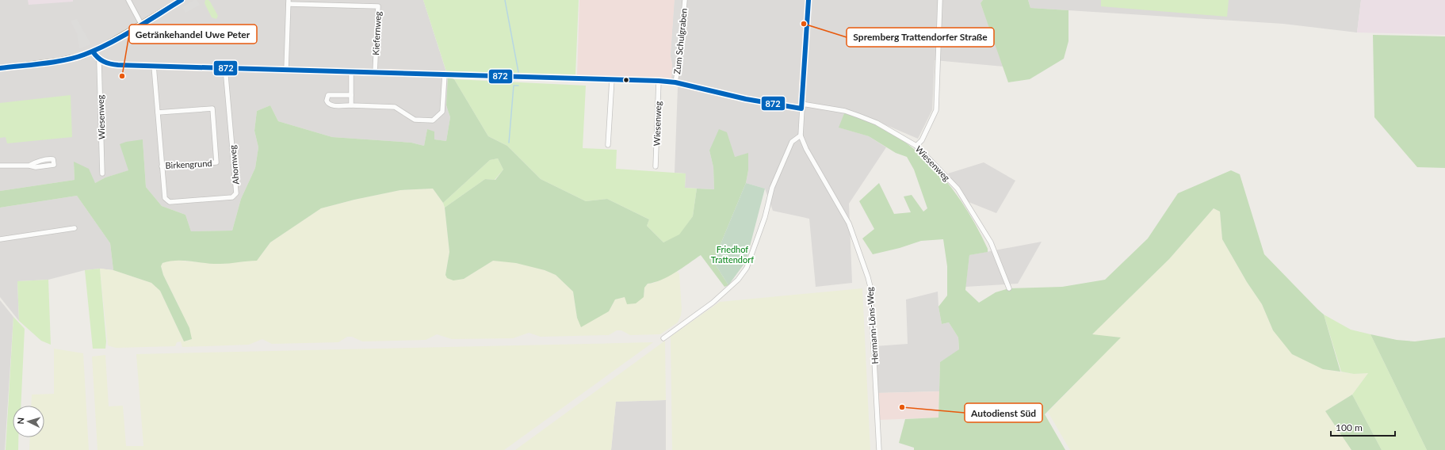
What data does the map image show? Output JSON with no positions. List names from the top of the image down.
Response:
{
  "streets": {
    "street": [
      "Kiefernweg",
      "Zum Schulgraben",
      "Wiesenweg",
      "Birkengrund",
      "Ahornweg",
      "Hermann-Löns-Weg"
    ]
  },
  "crossings": [
    ["Kiefernweg", "Wiesenweg"],
    ["Zum Schulgraben", "Wiesenweg"],
    ["Wiesenweg", "Birkengrund"],
    ["Wiesenweg", "Ahornweg"],
    ["Wiesenweg", "Hermann-Löns-Weg"],
    ["Birkengrund", "Ahornweg"]
  ],
  "parks": ["Friedhof Trattendorf"],
  "places": ["Spremberg Trattendorfer Straße", "Getränkehandel Uwe Peter", "Autodienst Süd"],
  "lines": ["transit line 872"],
  "scale_bar": "100 m",
  "north": "left"
}
